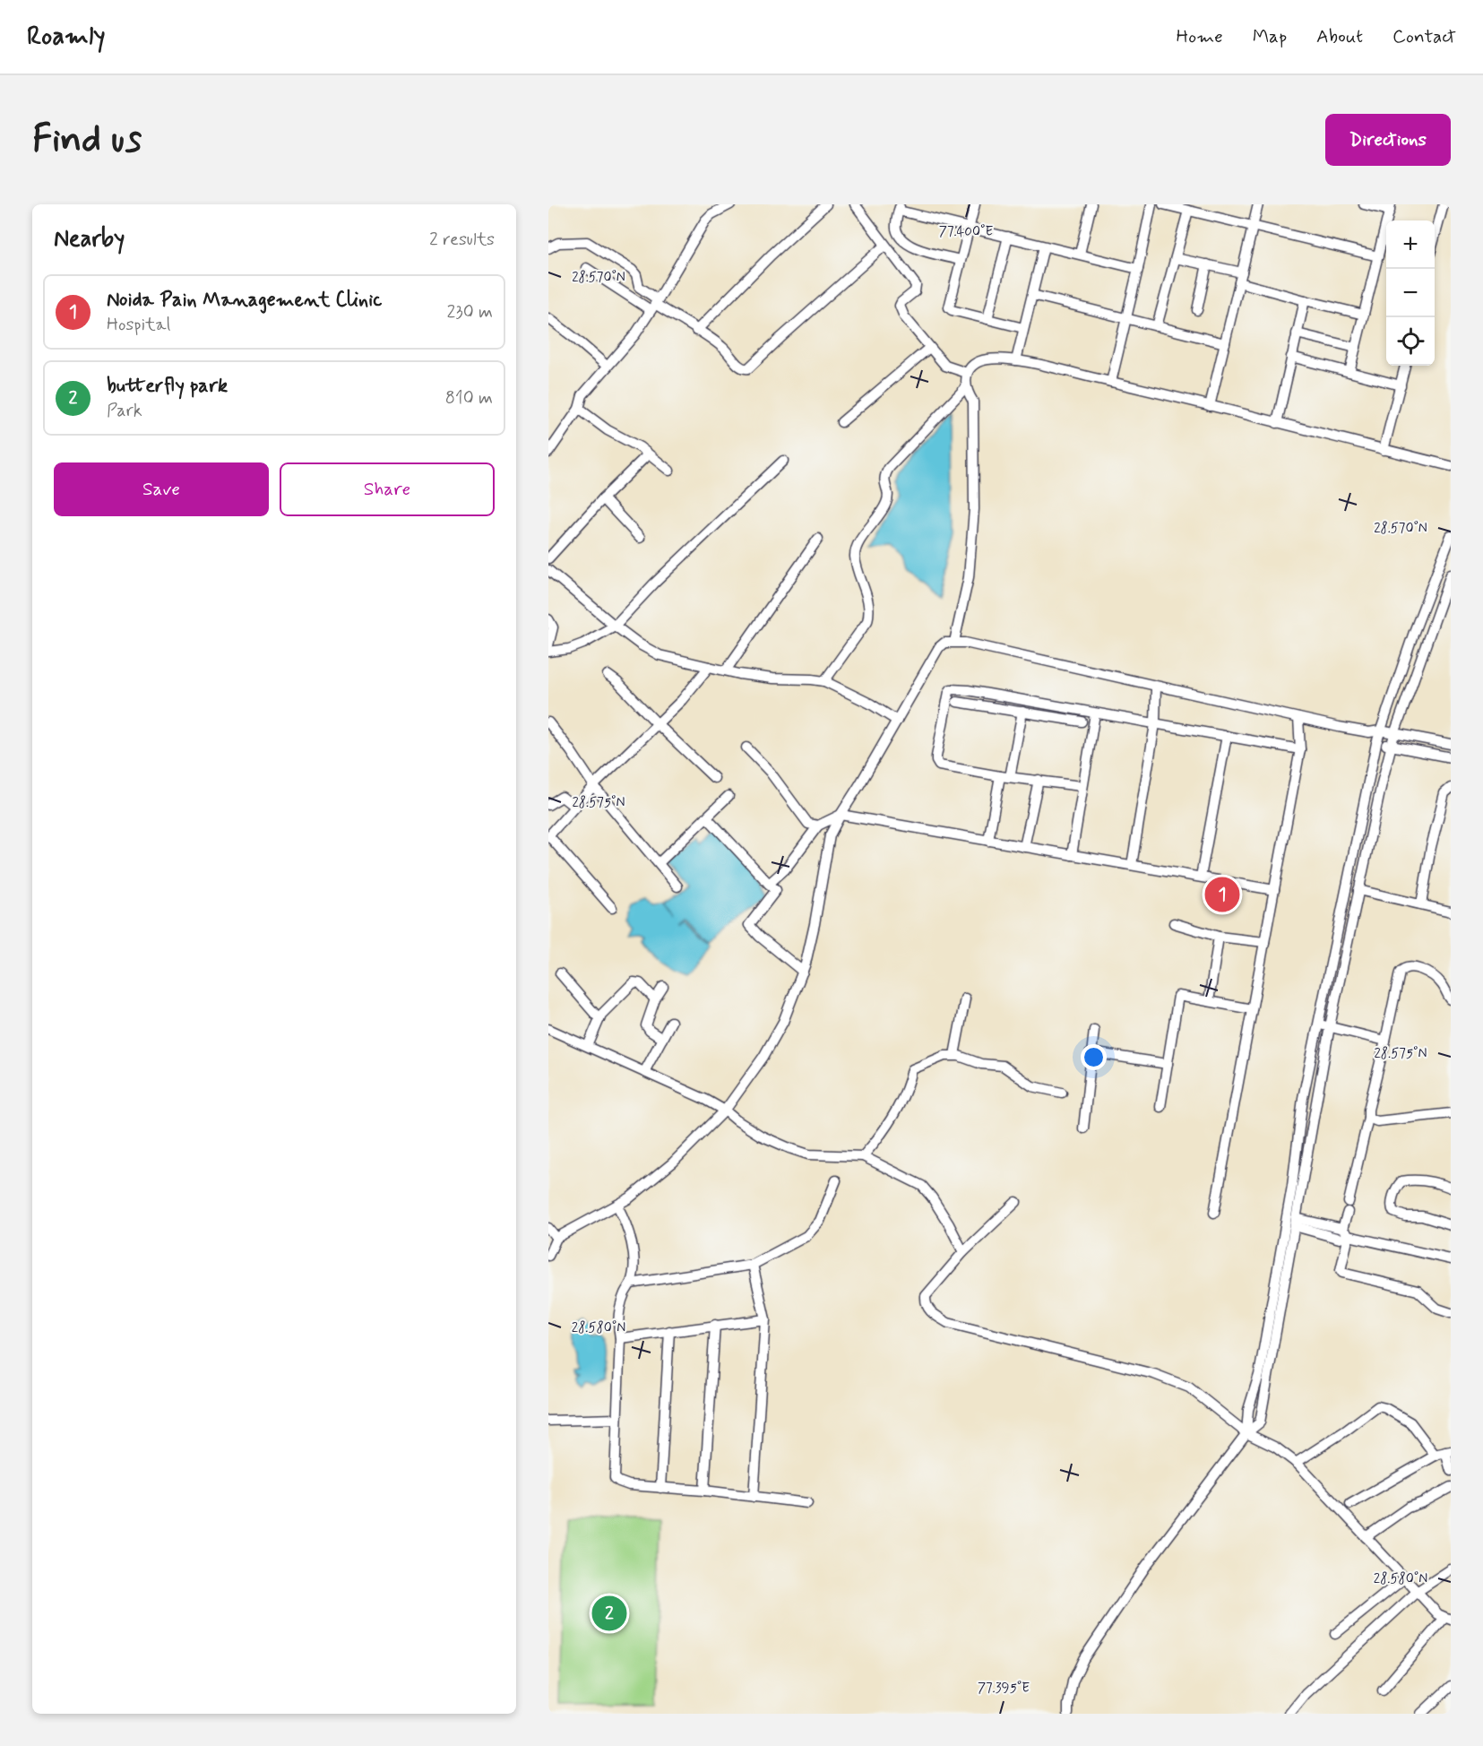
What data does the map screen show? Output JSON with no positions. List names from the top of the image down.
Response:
{
  "page": {
    "header": "Roamly",
    "nav": [
      "Home",
      "Map",
      "About",
      "Contact"
    ],
    "buttons": [
      "Directions",
      ["Save", "Share"]
    ],
    "title": "Find us",
    "heading": ["Nearby", "2 results"],
    "map_buttons": ["+", "−"],
    "list": [
      {
        "mark": "1",
        "name": "Noida Pain Management Clinic",
        "note": "Hospital",
        "value": "230 m"
      },
      {
        "mark": "2",
        "name": "butterfly park",
        "note": "Park",
        "value": "810 m"
      }
    ],
    "pins": ["1", "2"]
  },
  "coordinates": [
    "77.400°E",
    "28.570°N",
    "28.575°N",
    "28.580°N",
    "77.395°E"
  ]
}
